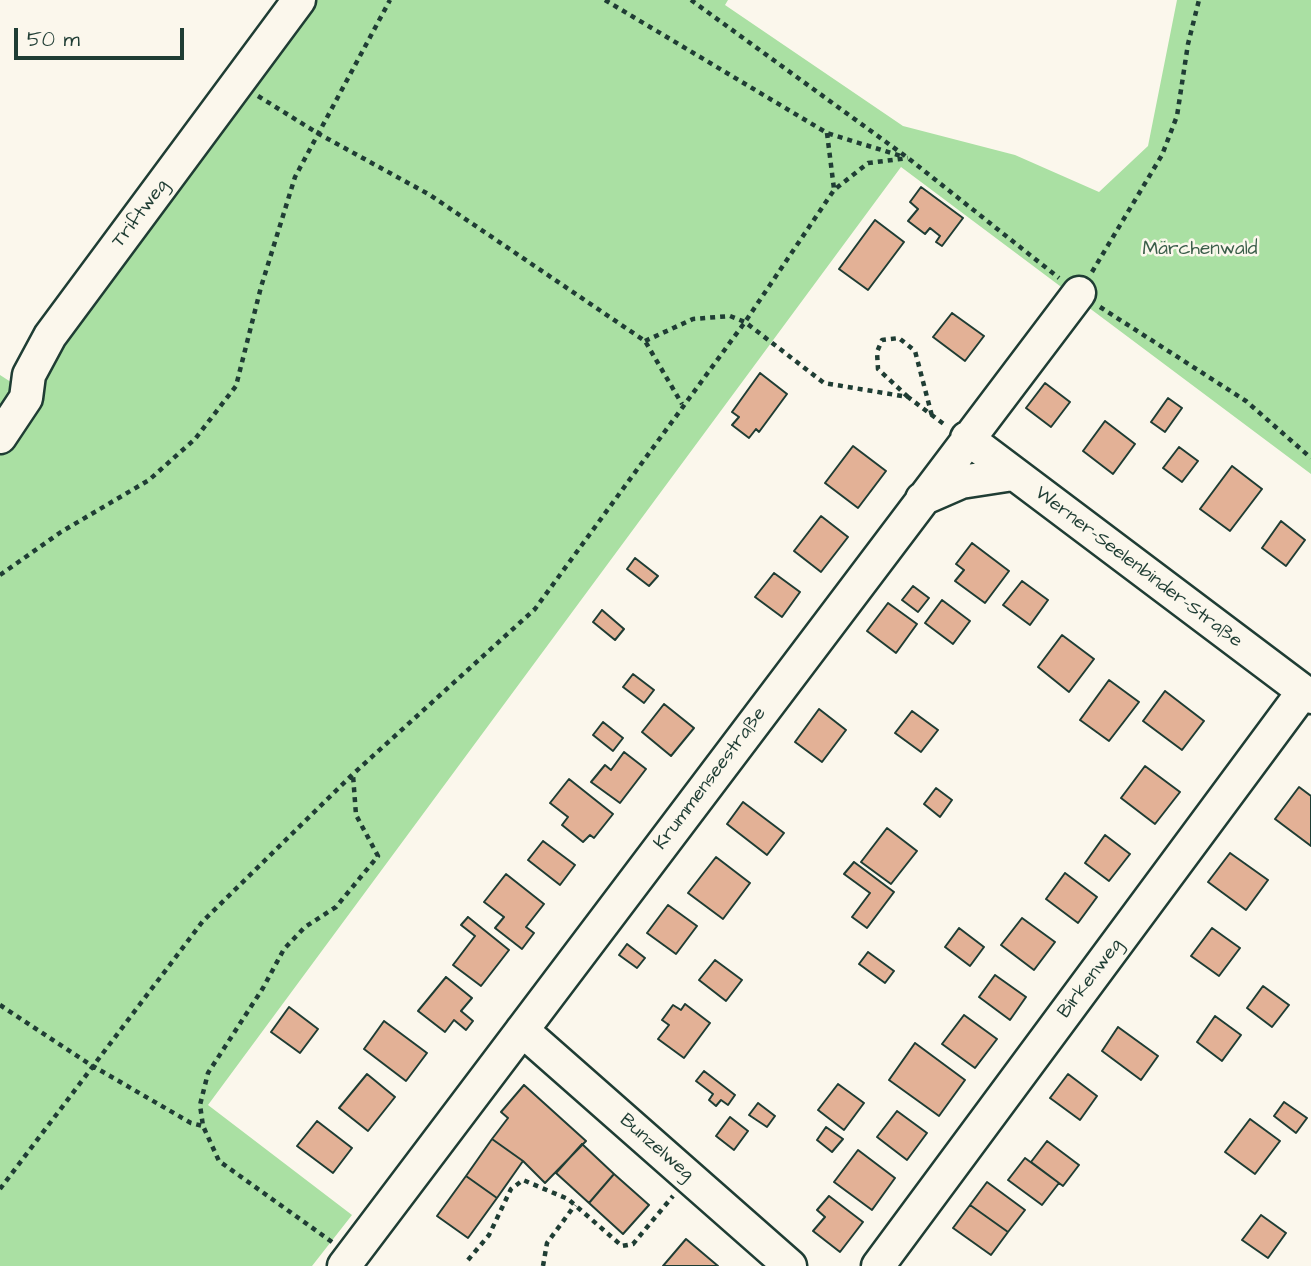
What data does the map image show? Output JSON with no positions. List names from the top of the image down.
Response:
{
  "streets": {
    "street": [
      "Triftweg",
      "Werner-Seelenbinder-Straße",
      "Krummenseestraße",
      "Birkenweg",
      "Bunzelweg"
    ]
  },
  "crossings": [
    ["Werner-Seelenbinder-Straße", "Krummenseestraße"],
    ["Werner-Seelenbinder-Straße", "Birkenweg"],
    ["Krummenseestraße", "Bunzelweg"]
  ],
  "parks": ["Märchenwald"],
  "scale_bar": "50 m"
}
